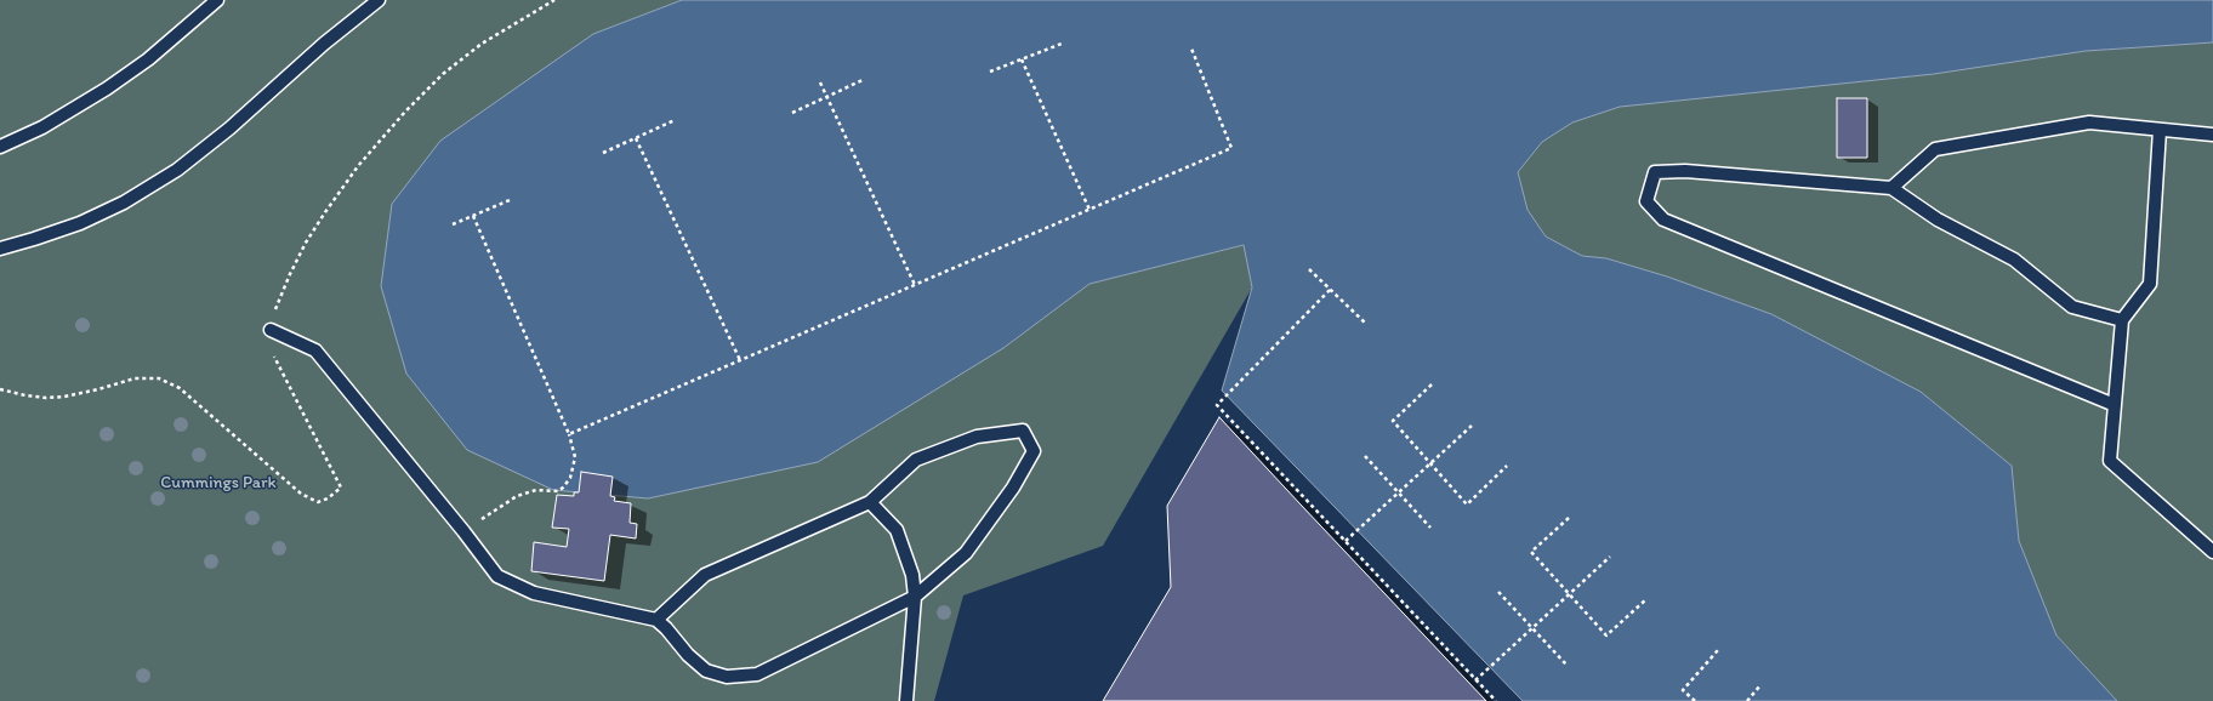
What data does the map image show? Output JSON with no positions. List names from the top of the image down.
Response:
{
  "parks": ["Cummings Park"]
}
